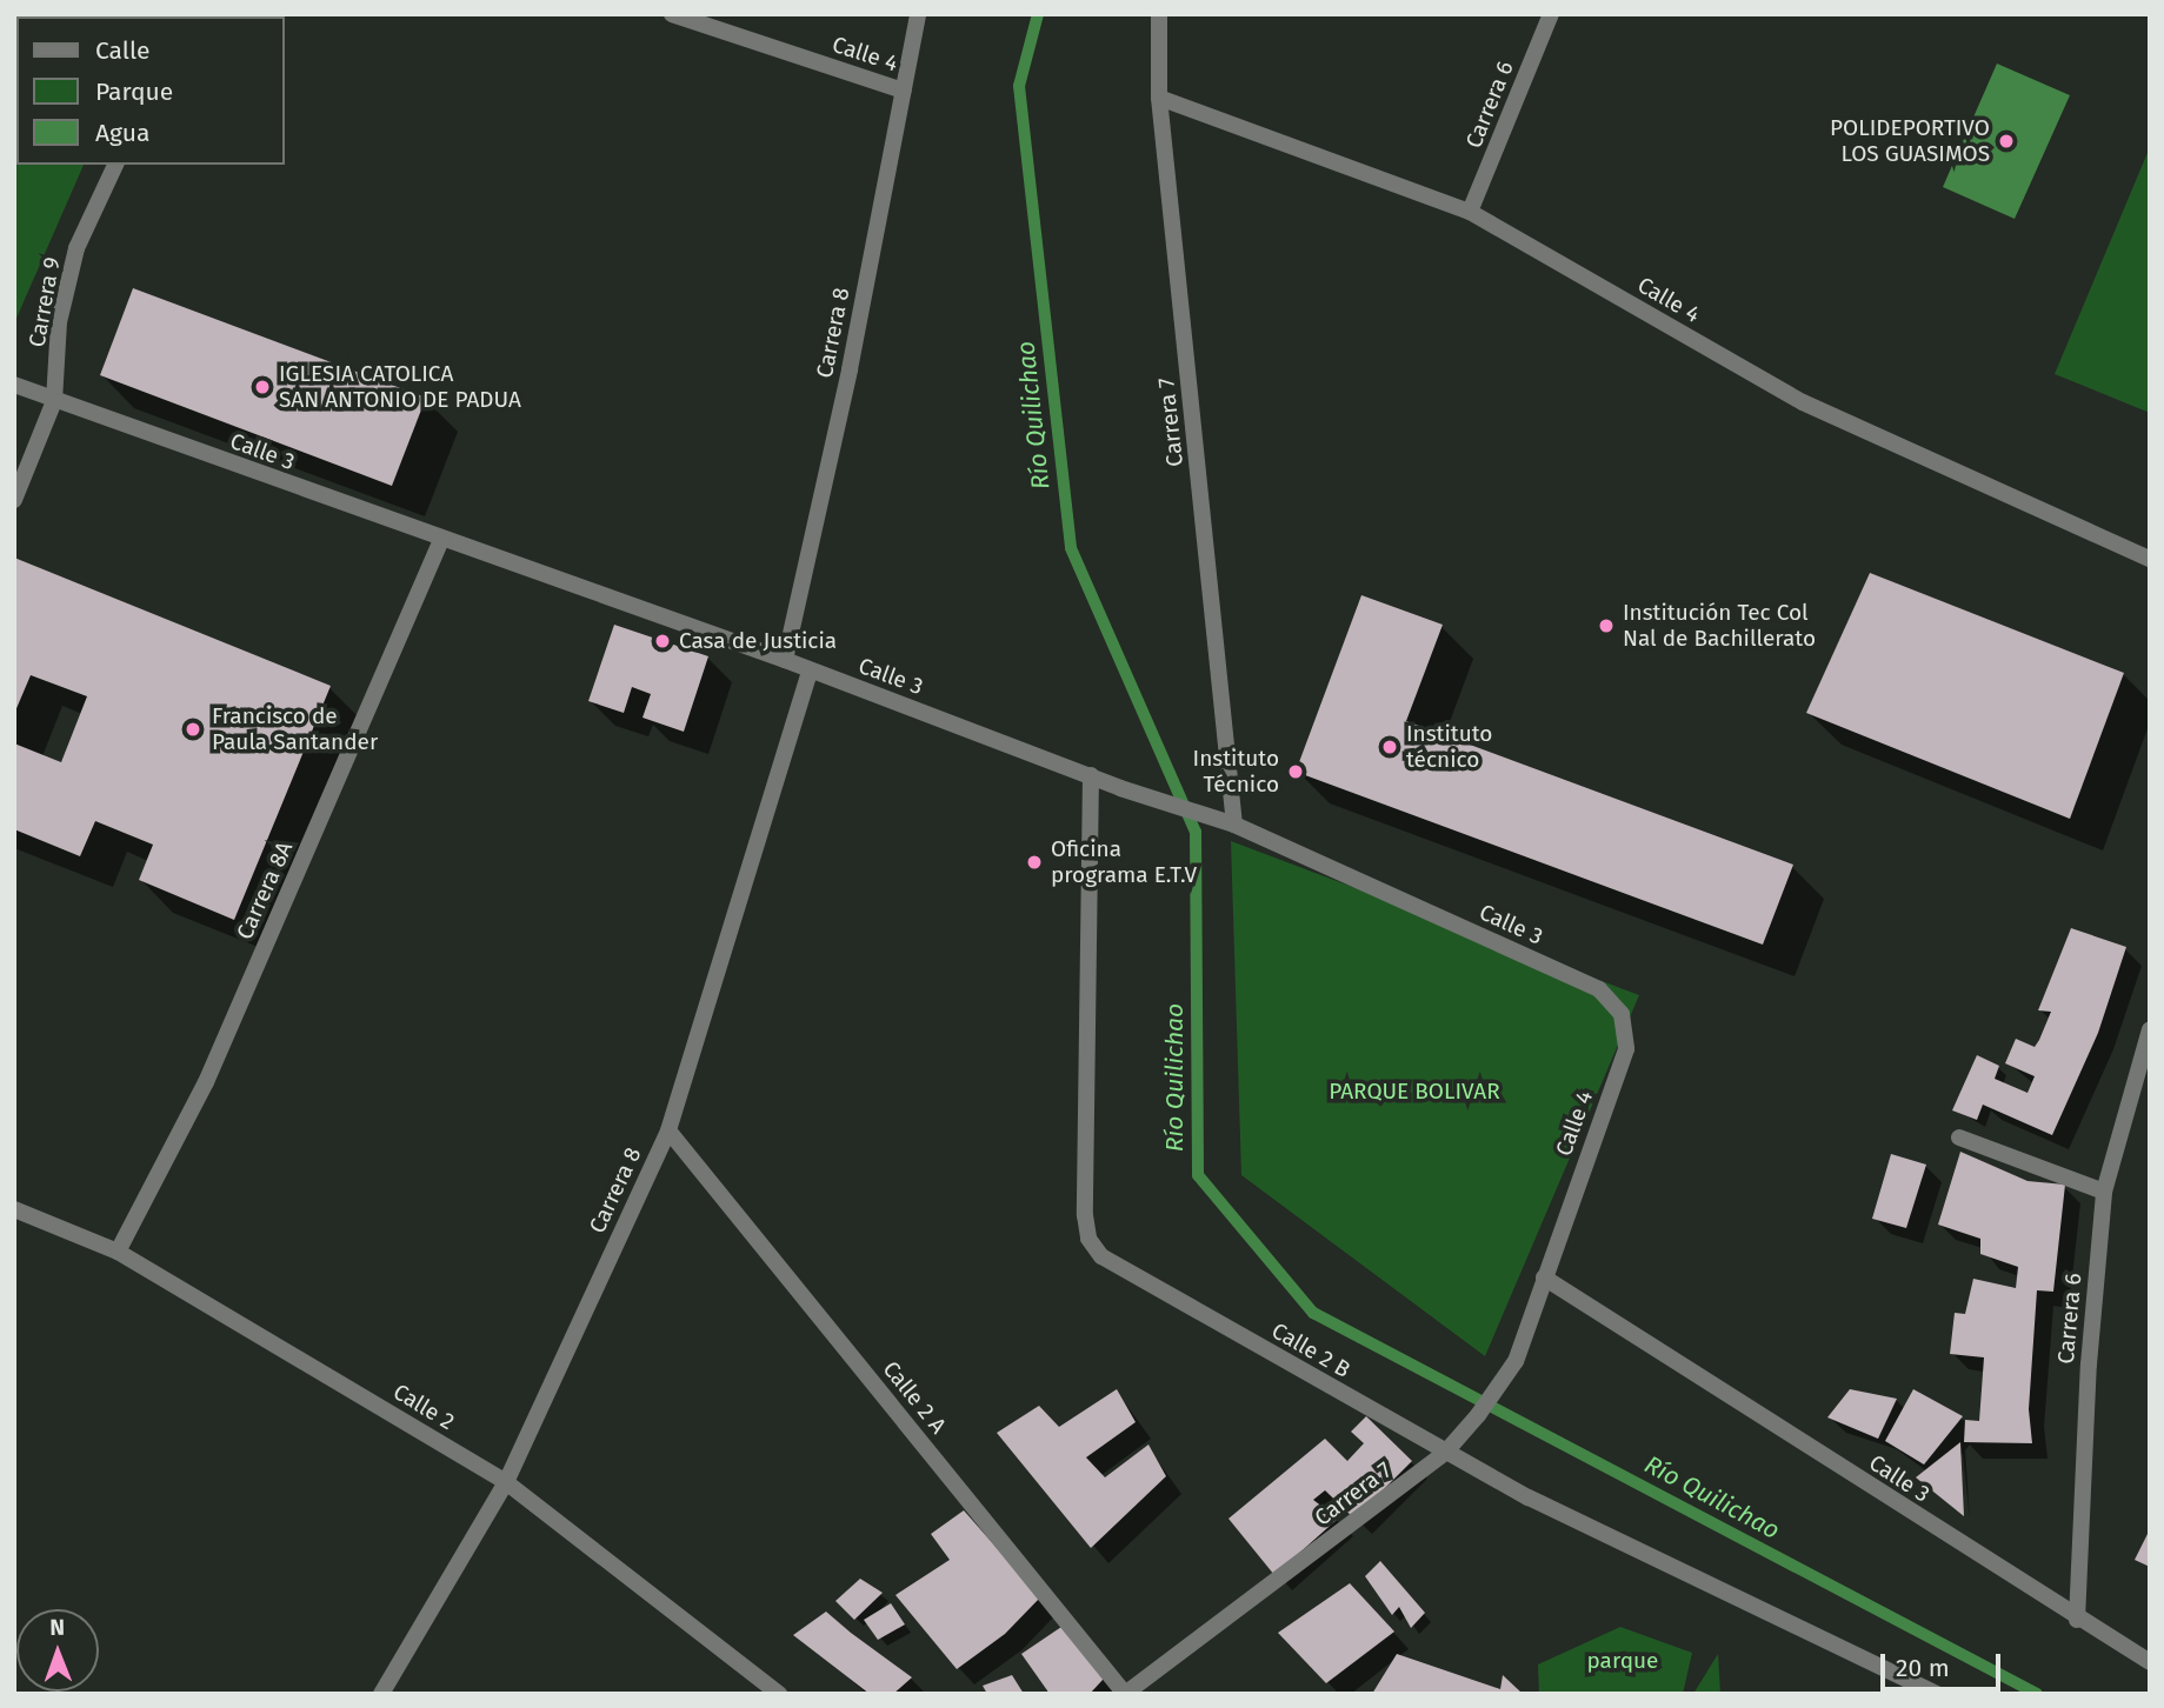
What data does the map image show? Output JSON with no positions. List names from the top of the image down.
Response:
{
  "streets": {
    "street": [
      "Calle 4",
      "Carrera 6",
      "Carrera 9",
      "Carrera 8",
      "Carrera 7",
      "Calle 3",
      "Carrera 8A",
      "Calle 2 B",
      "Calle 2 A",
      "Calle 2"
    ]
  },
  "crossings": [
    ["Calle 4", "Carrera 6"],
    ["Calle 4", "Carrera 8"],
    ["Calle 4", "Carrera 7"],
    ["Calle 4", "Calle 3"],
    ["Carrera 6", "Calle 3"],
    ["Carrera 9", "Calle 3"],
    ["Carrera 8", "Calle 3"],
    ["Carrera 8", "Calle 2 A"],
    ["Carrera 8", "Calle 2"],
    ["Carrera 7", "Calle 3"],
    ["Carrera 7", "Calle 2 B"],
    ["Carrera 7", "Calle 2 A"],
    ["Calle 3", "Carrera 8A"],
    ["Calle 3", "Calle 2 B"],
    ["Carrera 8A", "Calle 2"]
  ],
  "water": ["Río Quilichao"],
  "parks": ["PARQUE BOLIVAR", "parque"],
  "places": [
    "POLIDEPORTIVO LOS GUASIMOS",
    "IGLESIA CATOLICA SAN ANTONIO DE PADUA",
    "Institución Tec Col Nal de Bachillerato",
    "Casa de Justicia",
    "Francisco de Paula Santander",
    "Instituto técnico",
    "Instituto Técnico",
    "Oficina programa E.T.V"
  ],
  "legend": ["Calle", "Parque", "Agua"],
  "scale_bar": "20 m",
  "north": "top"
}
